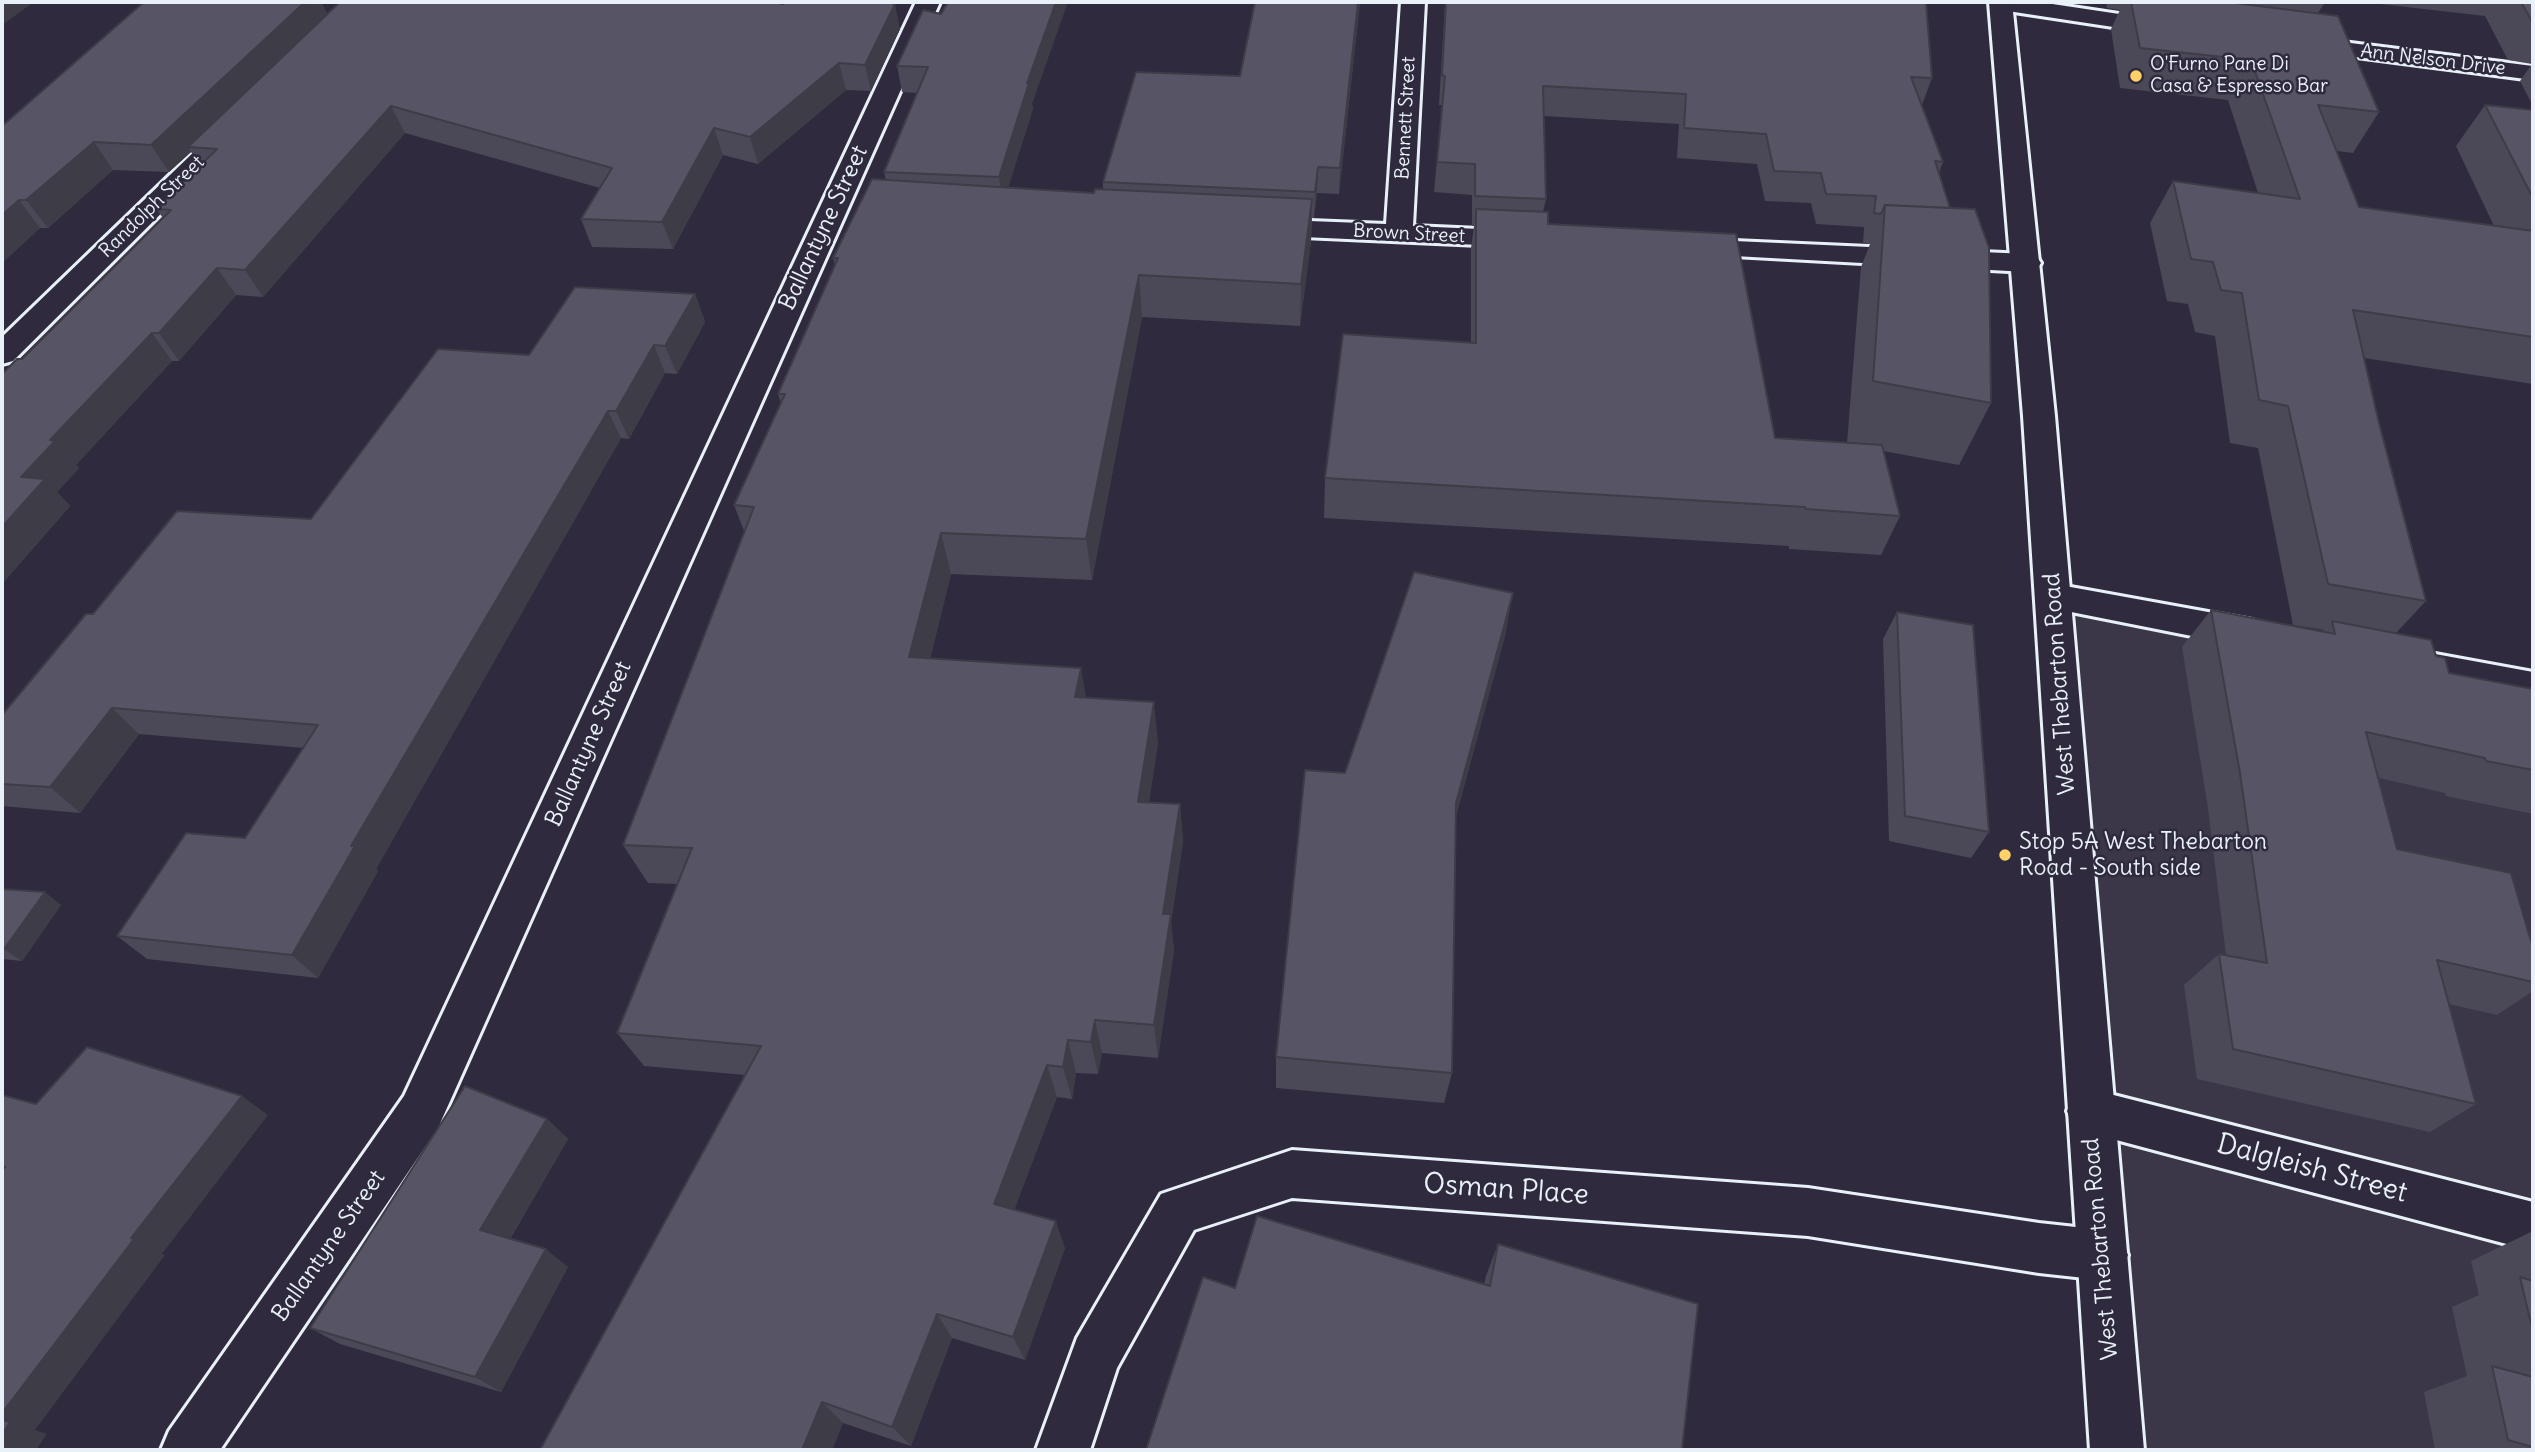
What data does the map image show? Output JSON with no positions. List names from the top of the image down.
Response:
{
  "streets": {
    "street": [
      "Ann Nelson Drive",
      "Bennett Street",
      "Randolph Street",
      "Ballantyne Street",
      "Brown Street",
      "West Thebarton Road",
      "Dalgleish Street",
      "Osman Place"
    ]
  },
  "crossings": [
    ["Bennett Street", "Brown Street"],
    ["West Thebarton Road", "Dalgleish Street"],
    ["West Thebarton Road", "Osman Place"]
  ],
  "places": ["O'Furno Pane Di Casa & Espresso Bar", "Stop 5A West Thebarton Road - South side"]
}
